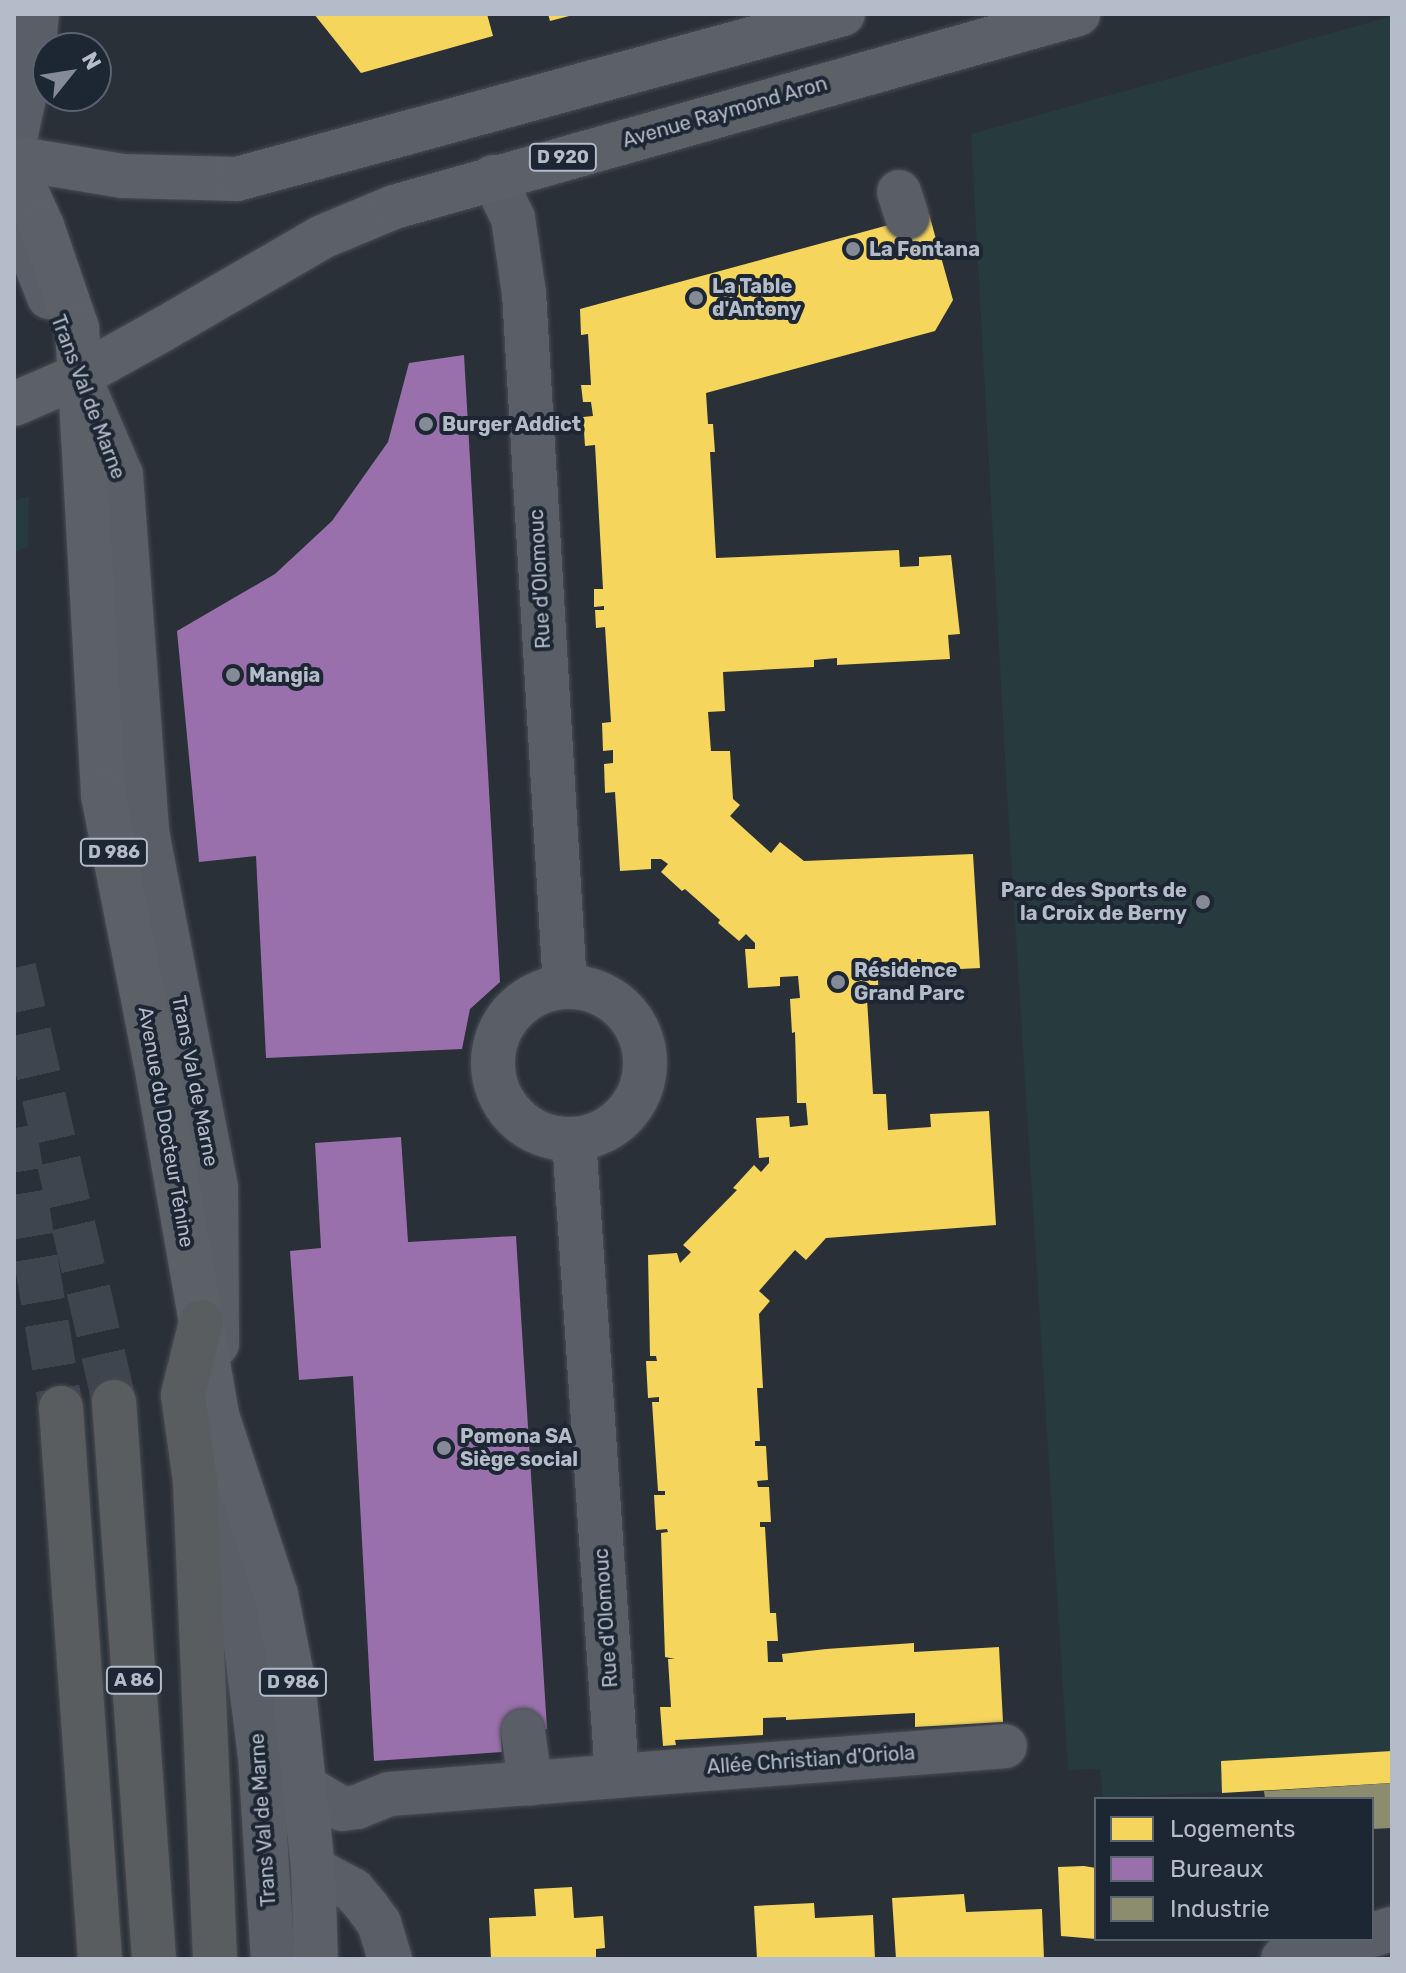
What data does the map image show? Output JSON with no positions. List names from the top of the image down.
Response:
{
  "streets": {
    "highway": ["A 86"],
    "main road": [
      "Avenue Raymond Aron",
      "D 920",
      "D 986",
      "Avenue du Docteur Ténine"
    ],
    "street": ["Trans Val de Marne", "Rue d'Olomouc", "Allée Christian d'Oriola"]
  },
  "crossings": [
    ["Avenue Raymond Aron", "D 920"],
    ["Avenue Raymond Aron", "Trans Val de Marne"],
    ["Avenue Raymond Aron", "Rue d'Olomouc"],
    ["Avenue Raymond Aron", "D 986"],
    ["Avenue Raymond Aron", "Avenue du Docteur Ténine"],
    ["D 920", "Trans Val de Marne"],
    ["D 920", "D 986"],
    ["D 920", "Avenue du Docteur Ténine"],
    ["Trans Val de Marne", "D 986"],
    ["Trans Val de Marne", "Avenue du Docteur Ténine"],
    ["Rue d'Olomouc", "Allée Christian d'Oriola"],
    ["D 986", "Avenue du Docteur Ténine"]
  ],
  "places": [
    "La Fontana",
    "La Table d'Antony",
    "Burger Addict",
    "Mangia",
    "Parc des Sports de la Croix de Berny",
    "Résidence Grand Parc",
    "Pomona SA Siège social"
  ],
  "legend": ["Logements", "Bureaux", "Industrie"],
  "north": "top right"
}
